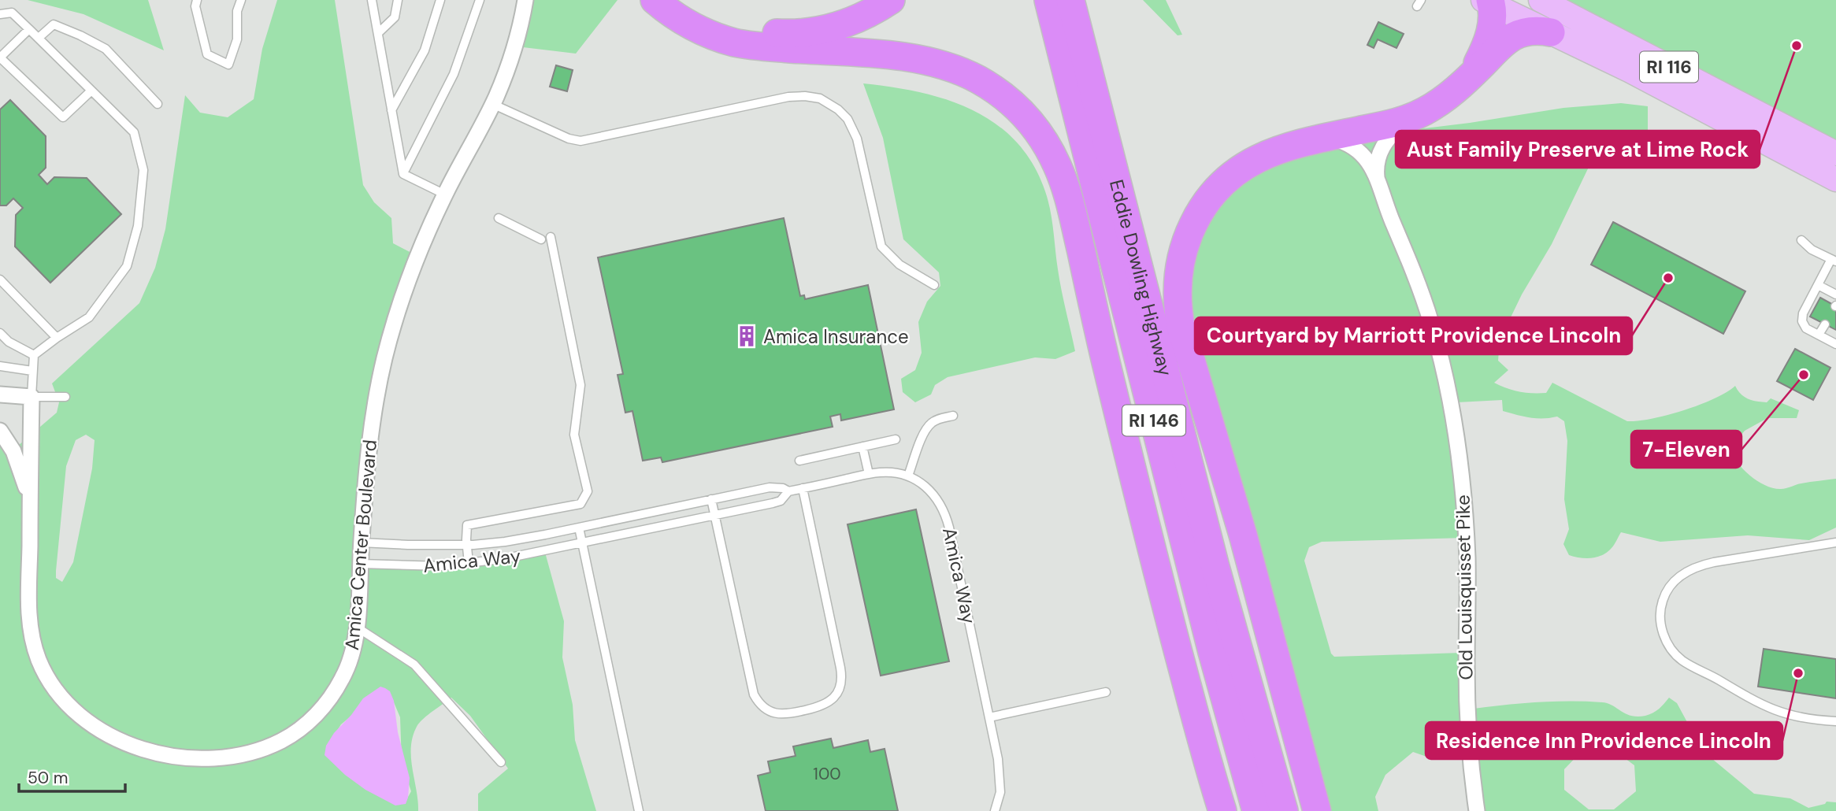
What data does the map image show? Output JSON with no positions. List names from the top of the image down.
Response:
{
  "streets": {
    "highway": ["Eddie Dowling Highway", "RI 146"],
    "main road": ["RI 116"],
    "street": ["Amica Center Boulevard", "Old Louisquisset Pike"],
    "lane": ["Amica Way"]
  },
  "crossings": [
    ["Amica Center Boulevard", "Amica Way"]
  ],
  "places": {
    "other": [
      "Aust Family Preserve at Lime Rock",
      "Courtyard by Marriott Providence Lincoln",
      "7-Eleven",
      "Residence Inn Providence Lincoln"
    ],
    "building": ["Amica Insurance"]
  },
  "house_numbers": ["100"],
  "scale_bar": "50 m"
}
